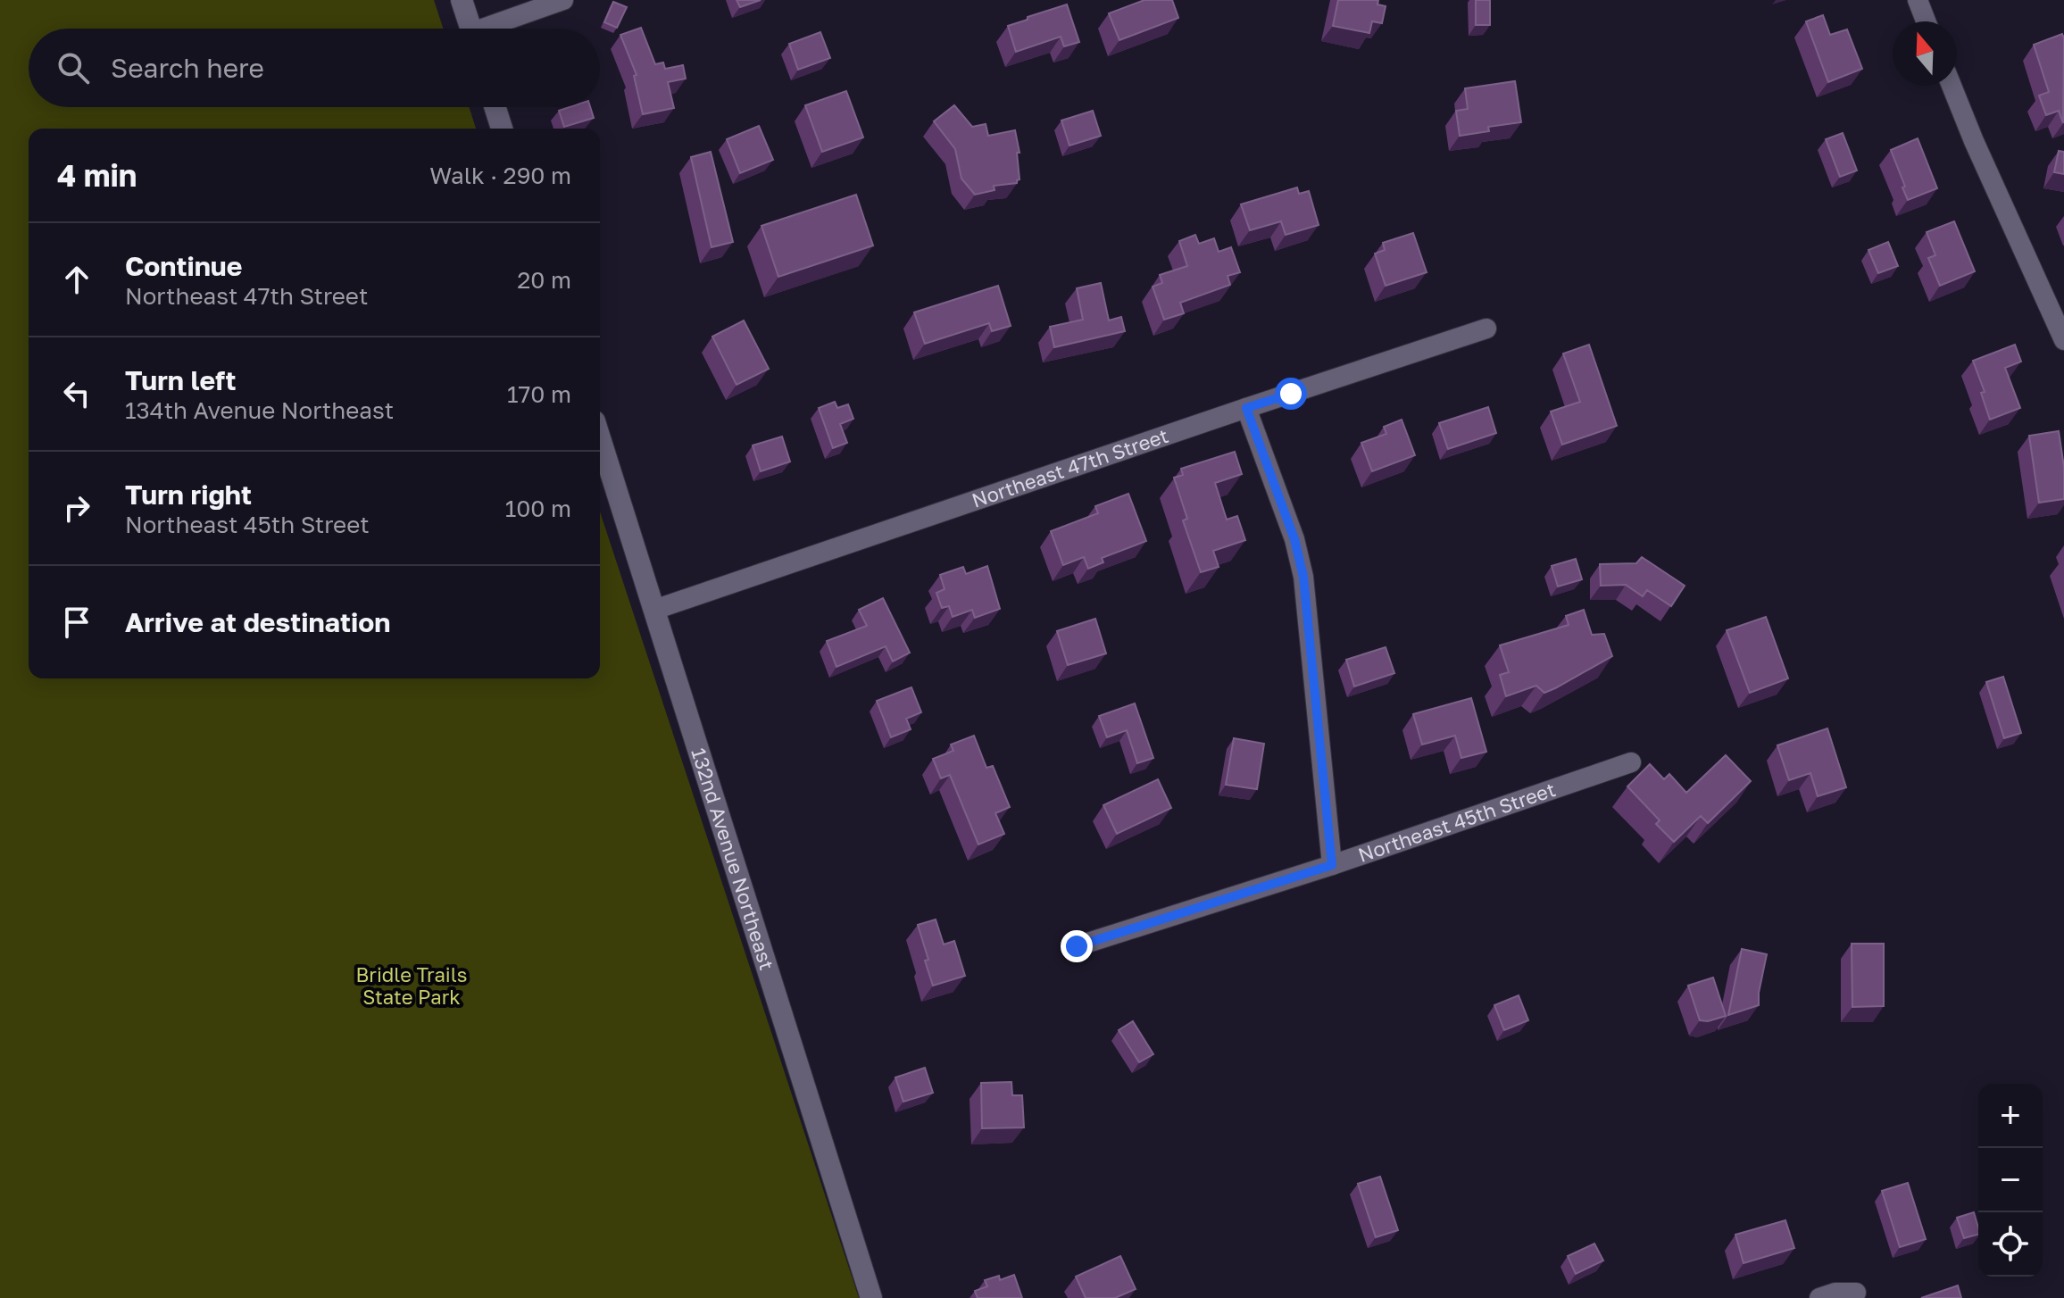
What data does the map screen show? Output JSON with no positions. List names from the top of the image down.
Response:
{
  "streets": {
    "street": ["Northeast 47th Street", "Northeast 45th Street", "132nd Avenue Northeast"]
  },
  "crossings": [
    ["Northeast 47th Street", "132nd Avenue Northeast"]
  ],
  "parks": ["Bridle Trails State Park"],
  "north": "top",
  "page": {
    "search": "Search here",
    "heading": ["4 min", "Walk · 290 m"],
    "list": [
      ["Continue", "Northeast 47th Street", "20 m"],
      ["Turn left", "134th Avenue Northeast", "170 m"],
      ["Turn right", "Northeast 45th Street", "100 m"],
      "Arrive at destination"
    ],
    "map_buttons": ["+", "−"]
  }
}
